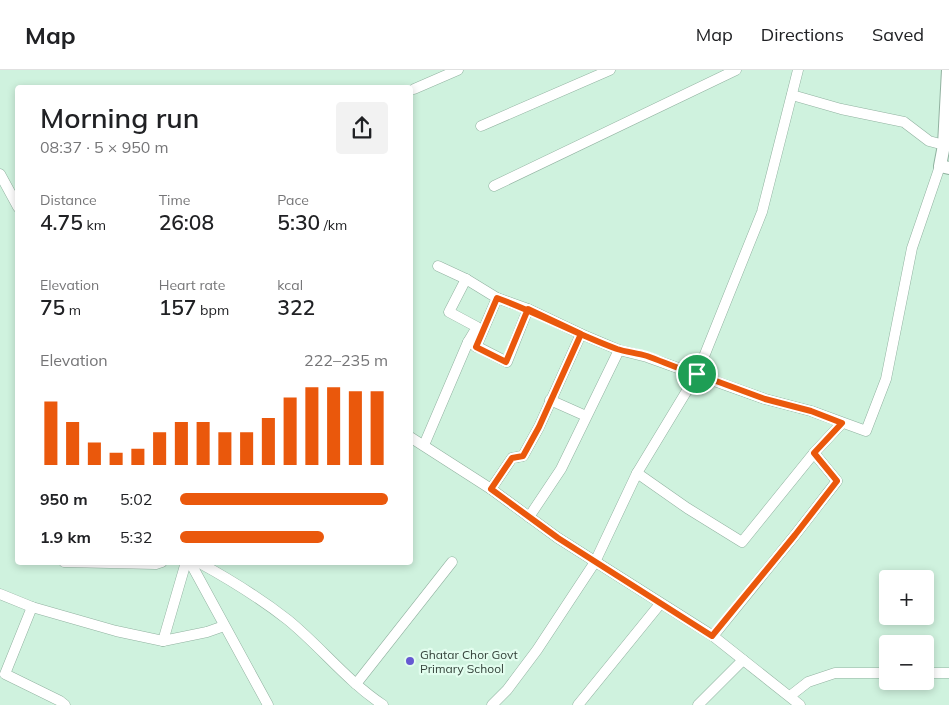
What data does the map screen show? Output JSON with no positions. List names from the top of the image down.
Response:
{
  "places": ["Ghatar Chor Govt Primary School"],
  "page": {
    "header": "Map",
    "nav": ["Map", "Directions", "Saved"],
    "heading": ["Morning run", "08:37 · 5 × 950 m"],
    "stats": [
      ["Distance", "4.75 km"],
      ["Time", "26:08"],
      ["Pace", "5:30 /km"],
      ["Elevation", "75 m"],
      ["Heart rate", "157 bpm"],
      ["kcal", "322"]
    ],
    "chart": ["Elevation", "222–235 m"],
    "list": [
      {
        "name": "950 m",
        "note": "5:02"
      },
      {
        "name": "1.9 km",
        "note": "5:32"
      }
    ],
    "map_buttons": ["+", "−"]
  }
}
